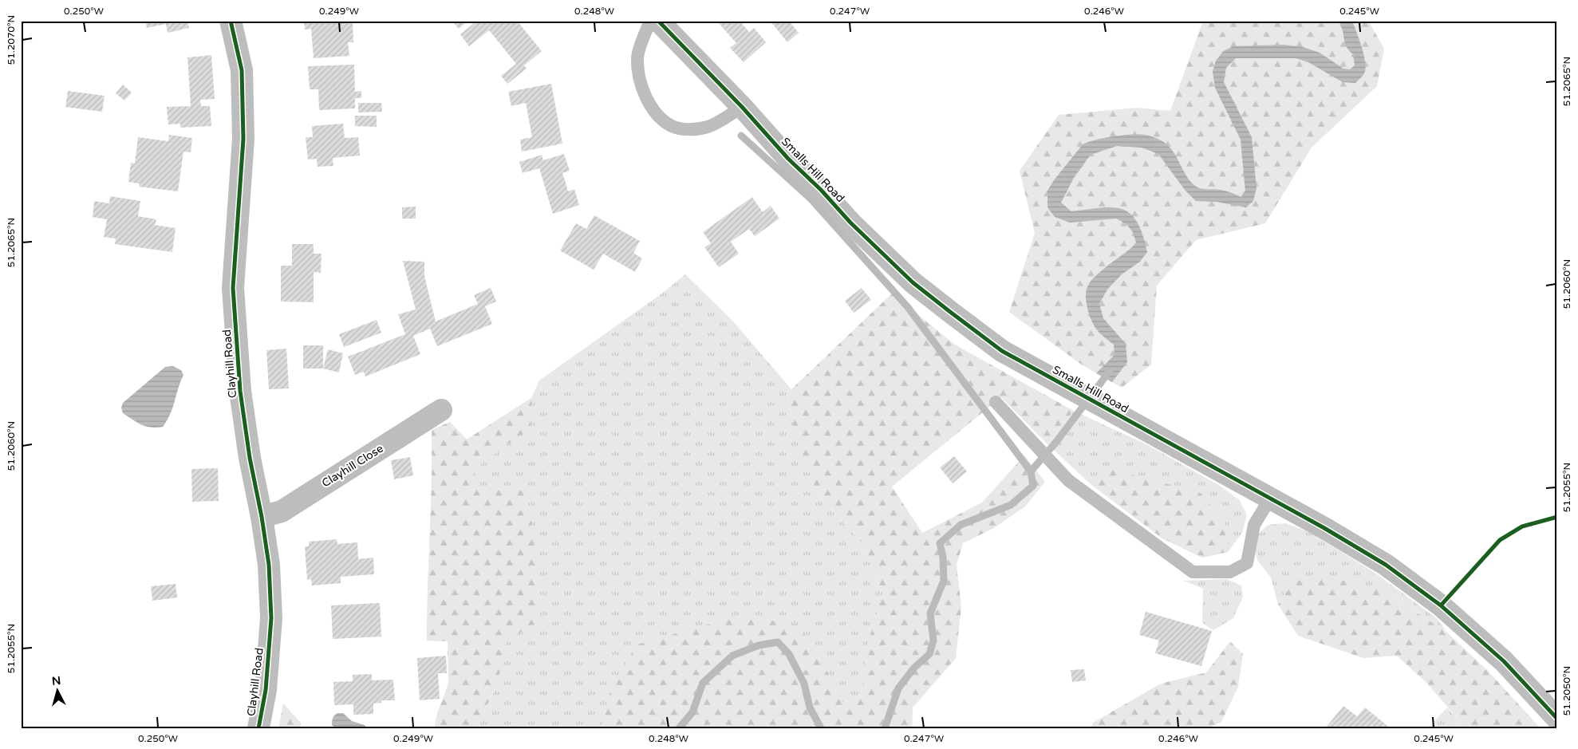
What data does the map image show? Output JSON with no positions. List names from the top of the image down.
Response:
{
  "streets": {
    "street": ["Smalls Hill Road", "Clayhill Road", "Clayhill Close"]
  },
  "crossings": [
    ["Clayhill Road", "Clayhill Close"]
  ],
  "north": "top",
  "coordinates": [
    "0.250°W",
    "0.249°W",
    "0.248°W",
    "0.247°W",
    "0.246°W",
    "0.245°W",
    "51.2070°N",
    "51.2065°N",
    "51.2060°N",
    "51.2055°N",
    "51.2050°N"
  ]
}
